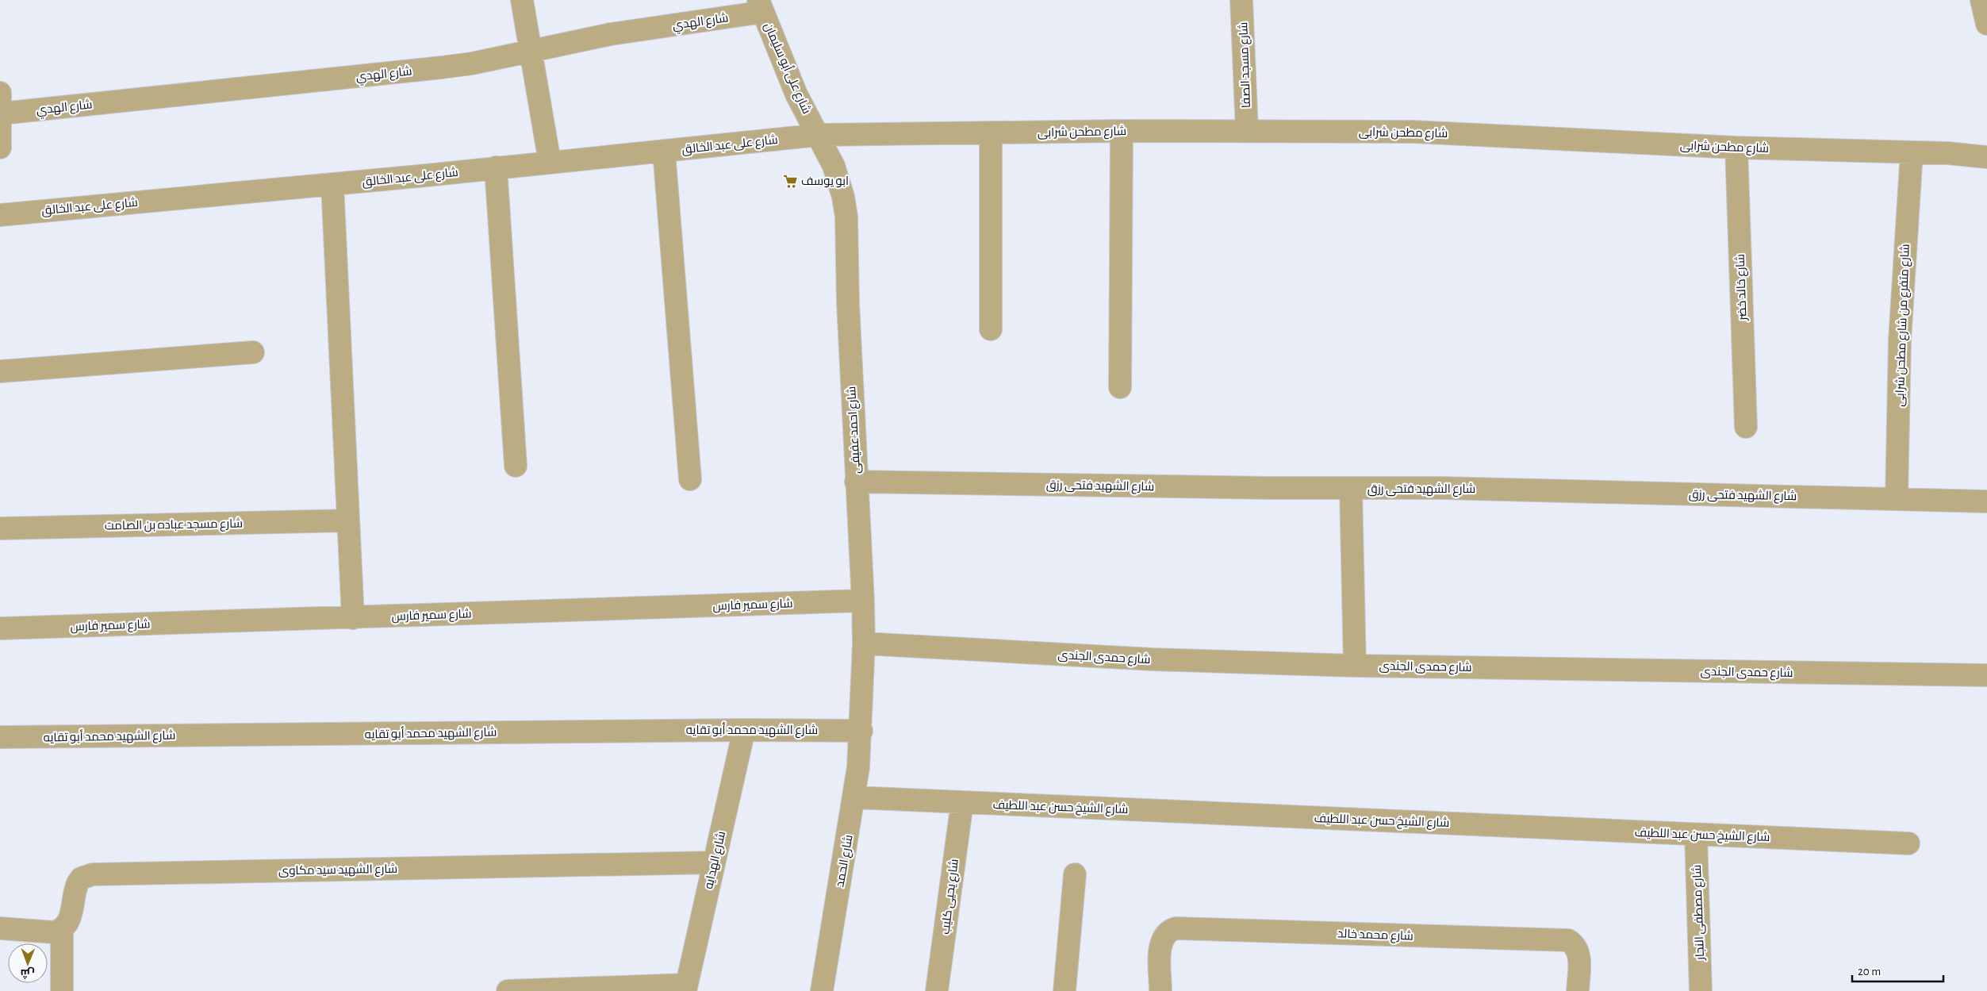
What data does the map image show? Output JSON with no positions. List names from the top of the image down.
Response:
{
  "streets": {
    "street": [
      "شارع الهدي",
      "شارع مسجد الصفا",
      "شارع على أبو سليمان",
      "شارع مطحن شرابى",
      "شارع على عبد الخالق",
      "شارع خالد خضر",
      "شارع متفرع من شارع مطحن شرابى",
      "شارع احمد عفيفى",
      "شارع الشهيد فتحى رزق",
      "شارع مسجد عباده بن الصامت",
      "شارع سمير فارس",
      "شارع حمدى الجندى",
      "شارع الشهيد محمد أبو تقايه",
      "شارع الشيخ حسن عبد اللطيف",
      "شارع الهدايه",
      "شارع الحمد",
      "شارع الشهيد سيد مكاوى",
      "شارع يحيى كليب",
      "شارع مصطفى النجار",
      "شارع محمد خالد"
    ]
  },
  "crossings": [
    ["شارع الهدي", "شارع على أبو سليمان"],
    ["شارع مسجد الصفا", "شارع مطحن شرابى"],
    ["شارع على أبو سليمان", "شارع مطحن شرابى"],
    ["شارع على أبو سليمان", "شارع على عبد الخالق"],
    ["شارع على أبو سليمان", "شارع احمد عفيفى"],
    ["شارع مطحن شرابى", "شارع على عبد الخالق"],
    ["شارع مطحن شرابى", "شارع خالد خضر"],
    ["شارع مطحن شرابى", "شارع متفرع من شارع مطحن شرابى"],
    ["شارع مطحن شرابى", "شارع احمد عفيفى"],
    ["شارع على عبد الخالق", "شارع احمد عفيفى"],
    ["شارع متفرع من شارع مطحن شرابى", "شارع الشهيد فتحى رزق"],
    ["شارع احمد عفيفى", "شارع الشهيد فتحى رزق"],
    ["شارع احمد عفيفى", "شارع سمير فارس"],
    ["شارع احمد عفيفى", "شارع حمدى الجندى"],
    ["شارع احمد عفيفى", "شارع الشهيد محمد أبو تقايه"],
    ["شارع احمد عفيفى", "شارع الحمد"],
    ["شارع الشهيد محمد أبو تقايه", "شارع الهدايه"],
    ["شارع الشهيد محمد أبو تقايه", "شارع الحمد"],
    ["شارع الشيخ حسن عبد اللطيف", "شارع الحمد"],
    ["شارع الشيخ حسن عبد اللطيف", "شارع يحيى كليب"],
    ["شارع الشيخ حسن عبد اللطيف", "شارع مصطفى النجار"],
    ["شارع الهدايه", "شارع الشهيد سيد مكاوى"]
  ],
  "places": {
    "supermarket": ["ابو يوسف"]
  },
  "scale_bar": "20 m",
  "north": "bottom"
}
